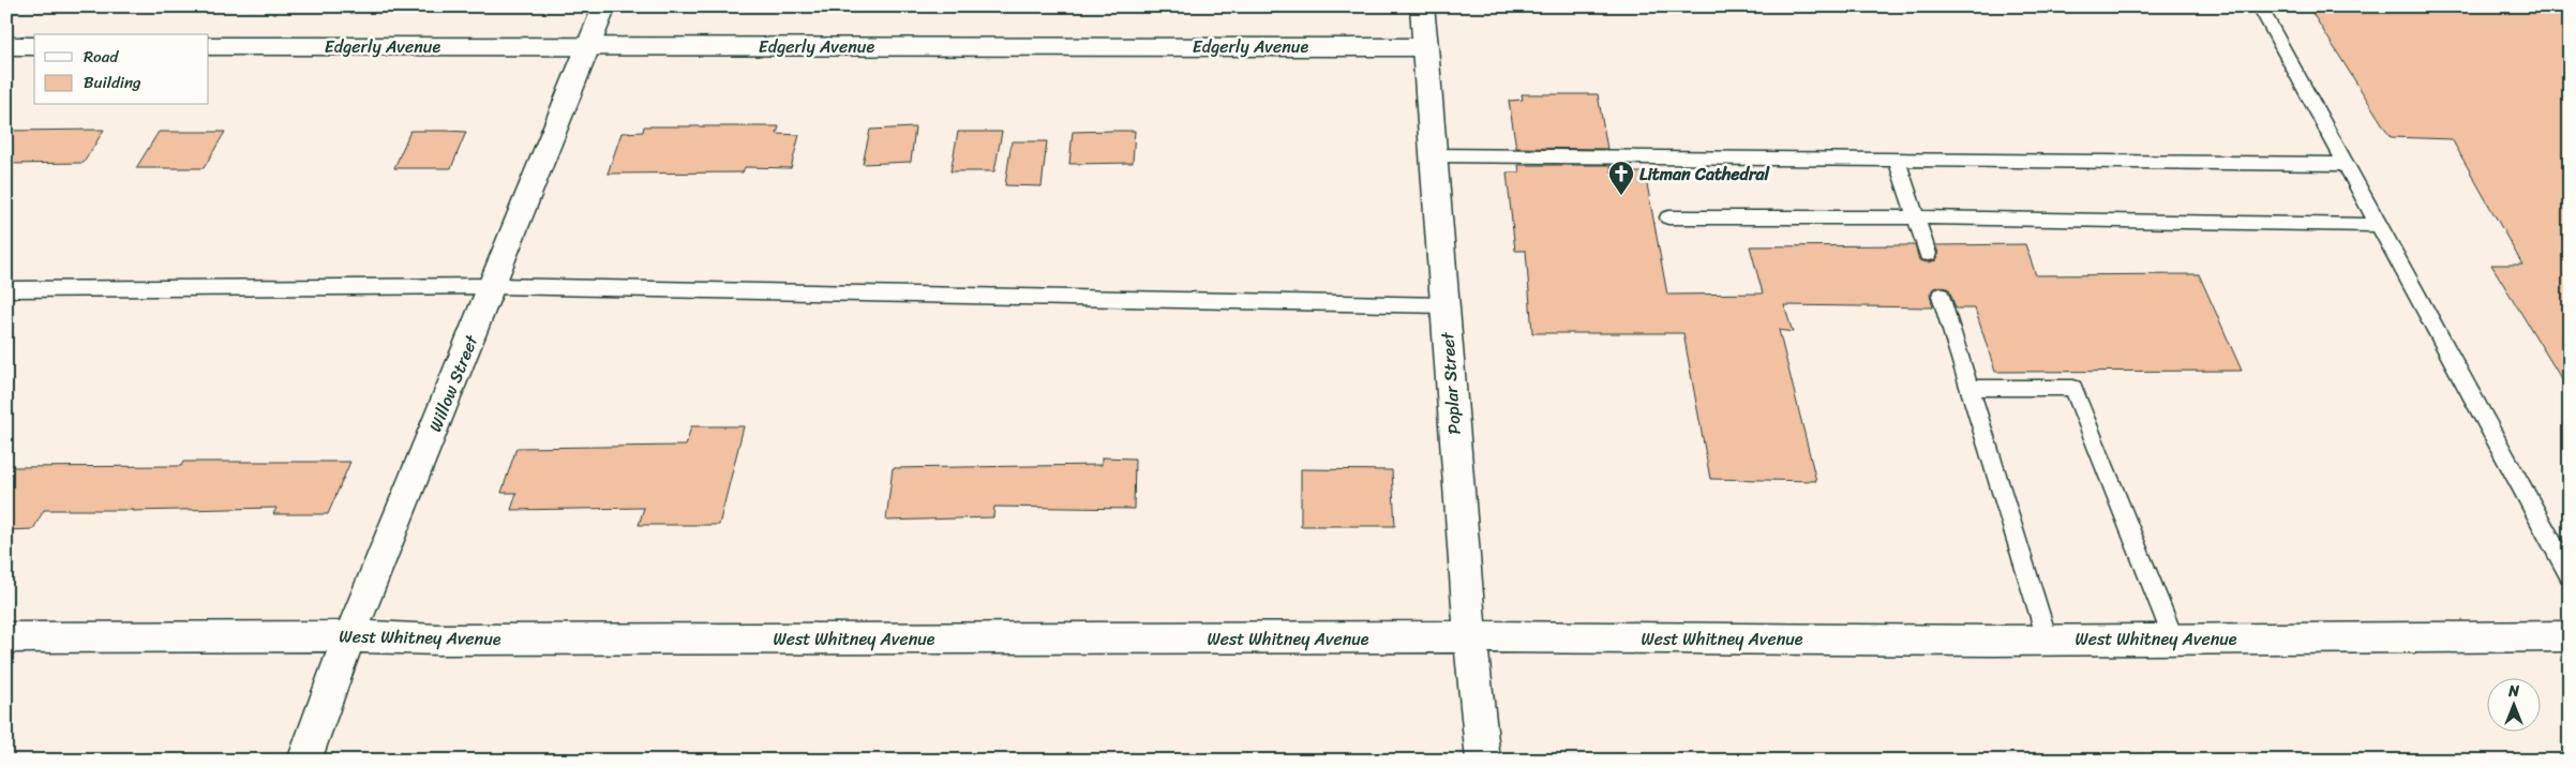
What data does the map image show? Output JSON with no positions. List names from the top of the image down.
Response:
{
  "streets": {
    "street": [
      "Edgerly Avenue",
      "Willow Street",
      "Poplar Street",
      "West Whitney Avenue"
    ]
  },
  "crossings": [
    ["Edgerly Avenue", "Willow Street"],
    ["Edgerly Avenue", "Poplar Street"],
    ["Willow Street", "West Whitney Avenue"],
    ["Poplar Street", "West Whitney Avenue"]
  ],
  "places": {
    "church": ["Litman Cathedral"]
  },
  "legend": ["Road", "Building"],
  "north": "top"
}
